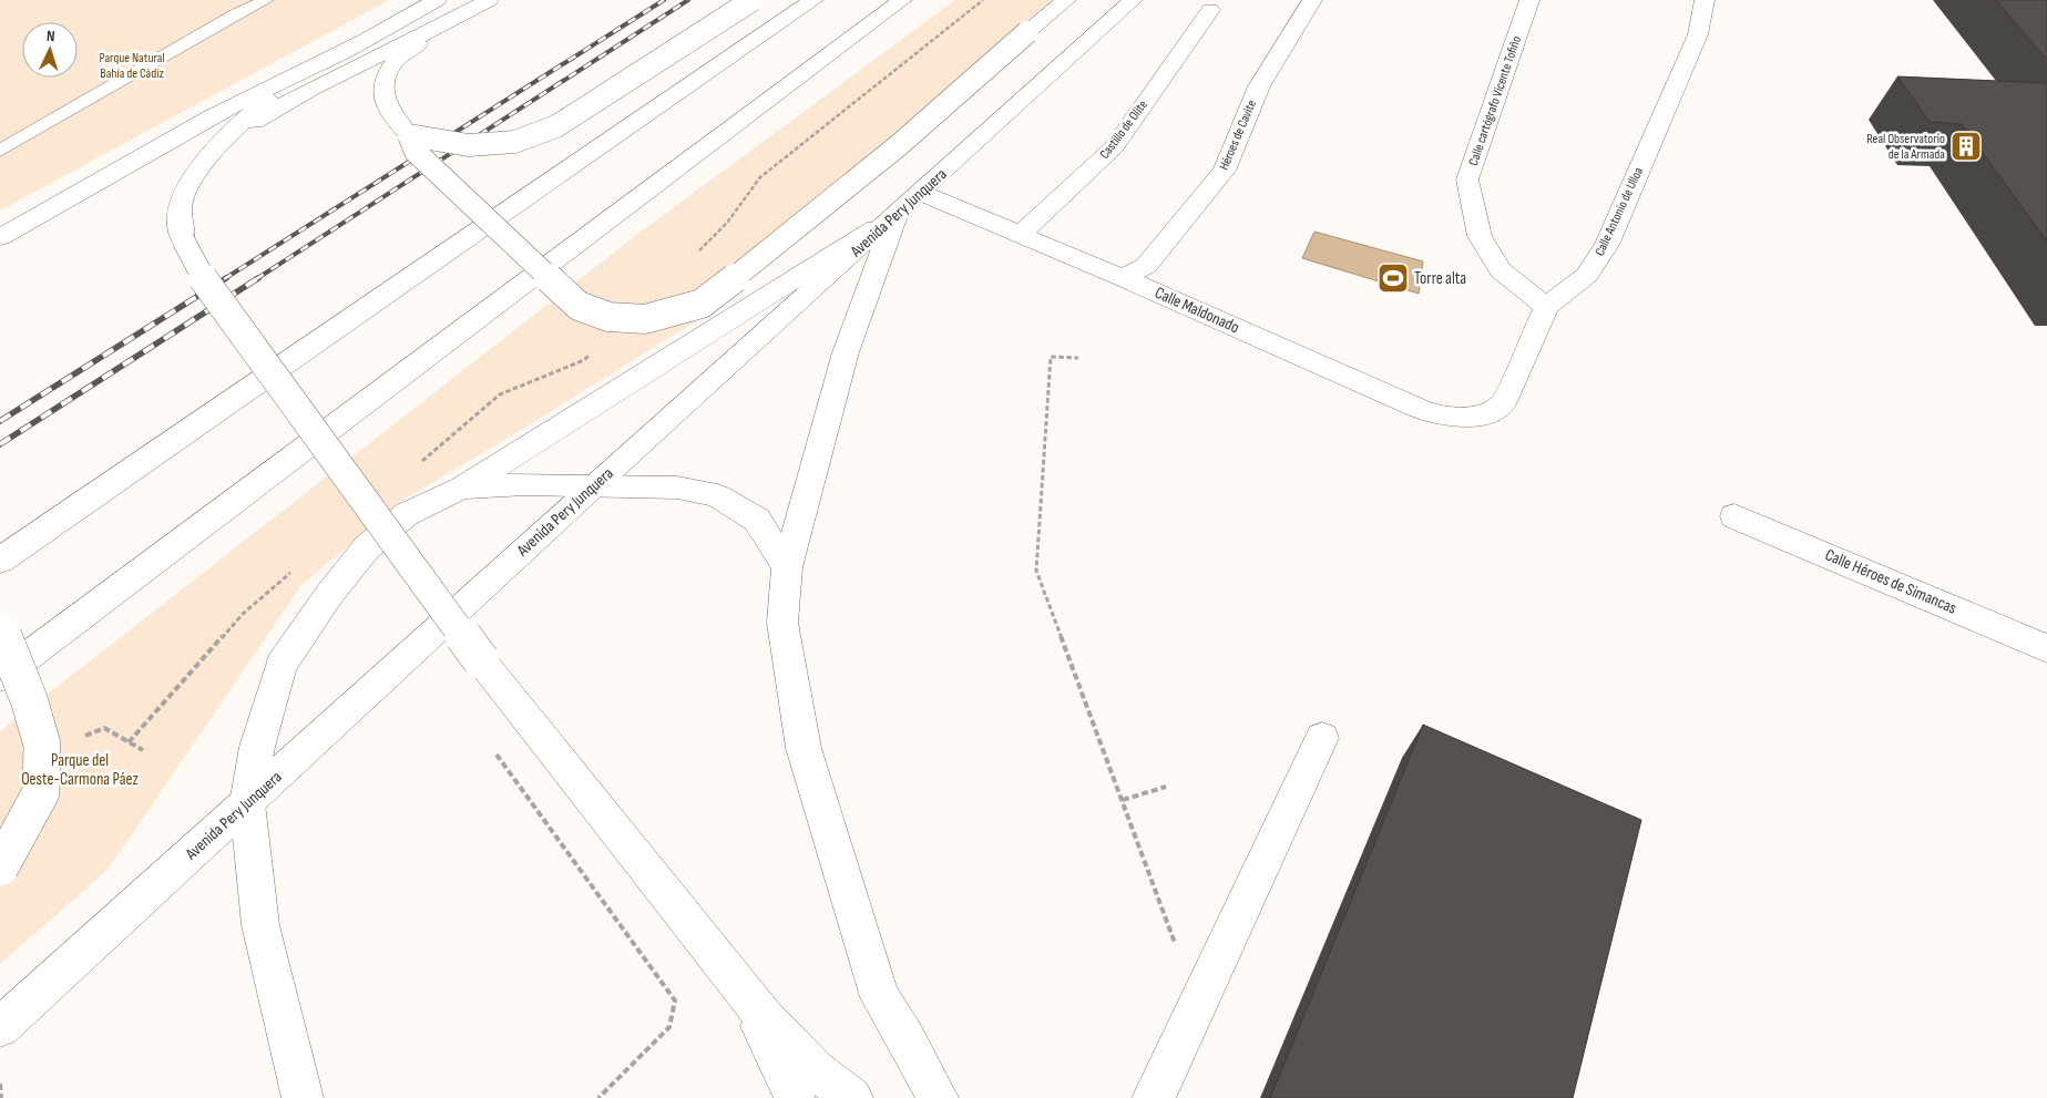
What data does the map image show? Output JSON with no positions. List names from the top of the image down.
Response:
{
  "streets": {
    "main road": [
      "Calle cartógrafo Vicente Tofiño",
      "Castillo de Olite",
      "Héroes de Cavite",
      "Calle Antonio de Ulloa",
      "Avenida Pery Junquera",
      "Calle Maldonado",
      "Calle Héroes de Simancas"
    ]
  },
  "crossings": [
    ["Calle cartógrafo Vicente Tofiño", "Calle Antonio de Ulloa"],
    ["Castillo de Olite", "Calle Maldonado"],
    ["Héroes de Cavite", "Calle Maldonado"],
    ["Calle Antonio de Ulloa", "Calle Maldonado"],
    ["Avenida Pery Junquera", "Calle Maldonado"]
  ],
  "parks": ["Parque Natural Bahía de Cádiz", "Parque del Oeste-Carmona Páez"],
  "places": {
    "building": ["Real Observatorio de la Armada"],
    "sports": ["Torre alta"]
  },
  "north": "top"
}
